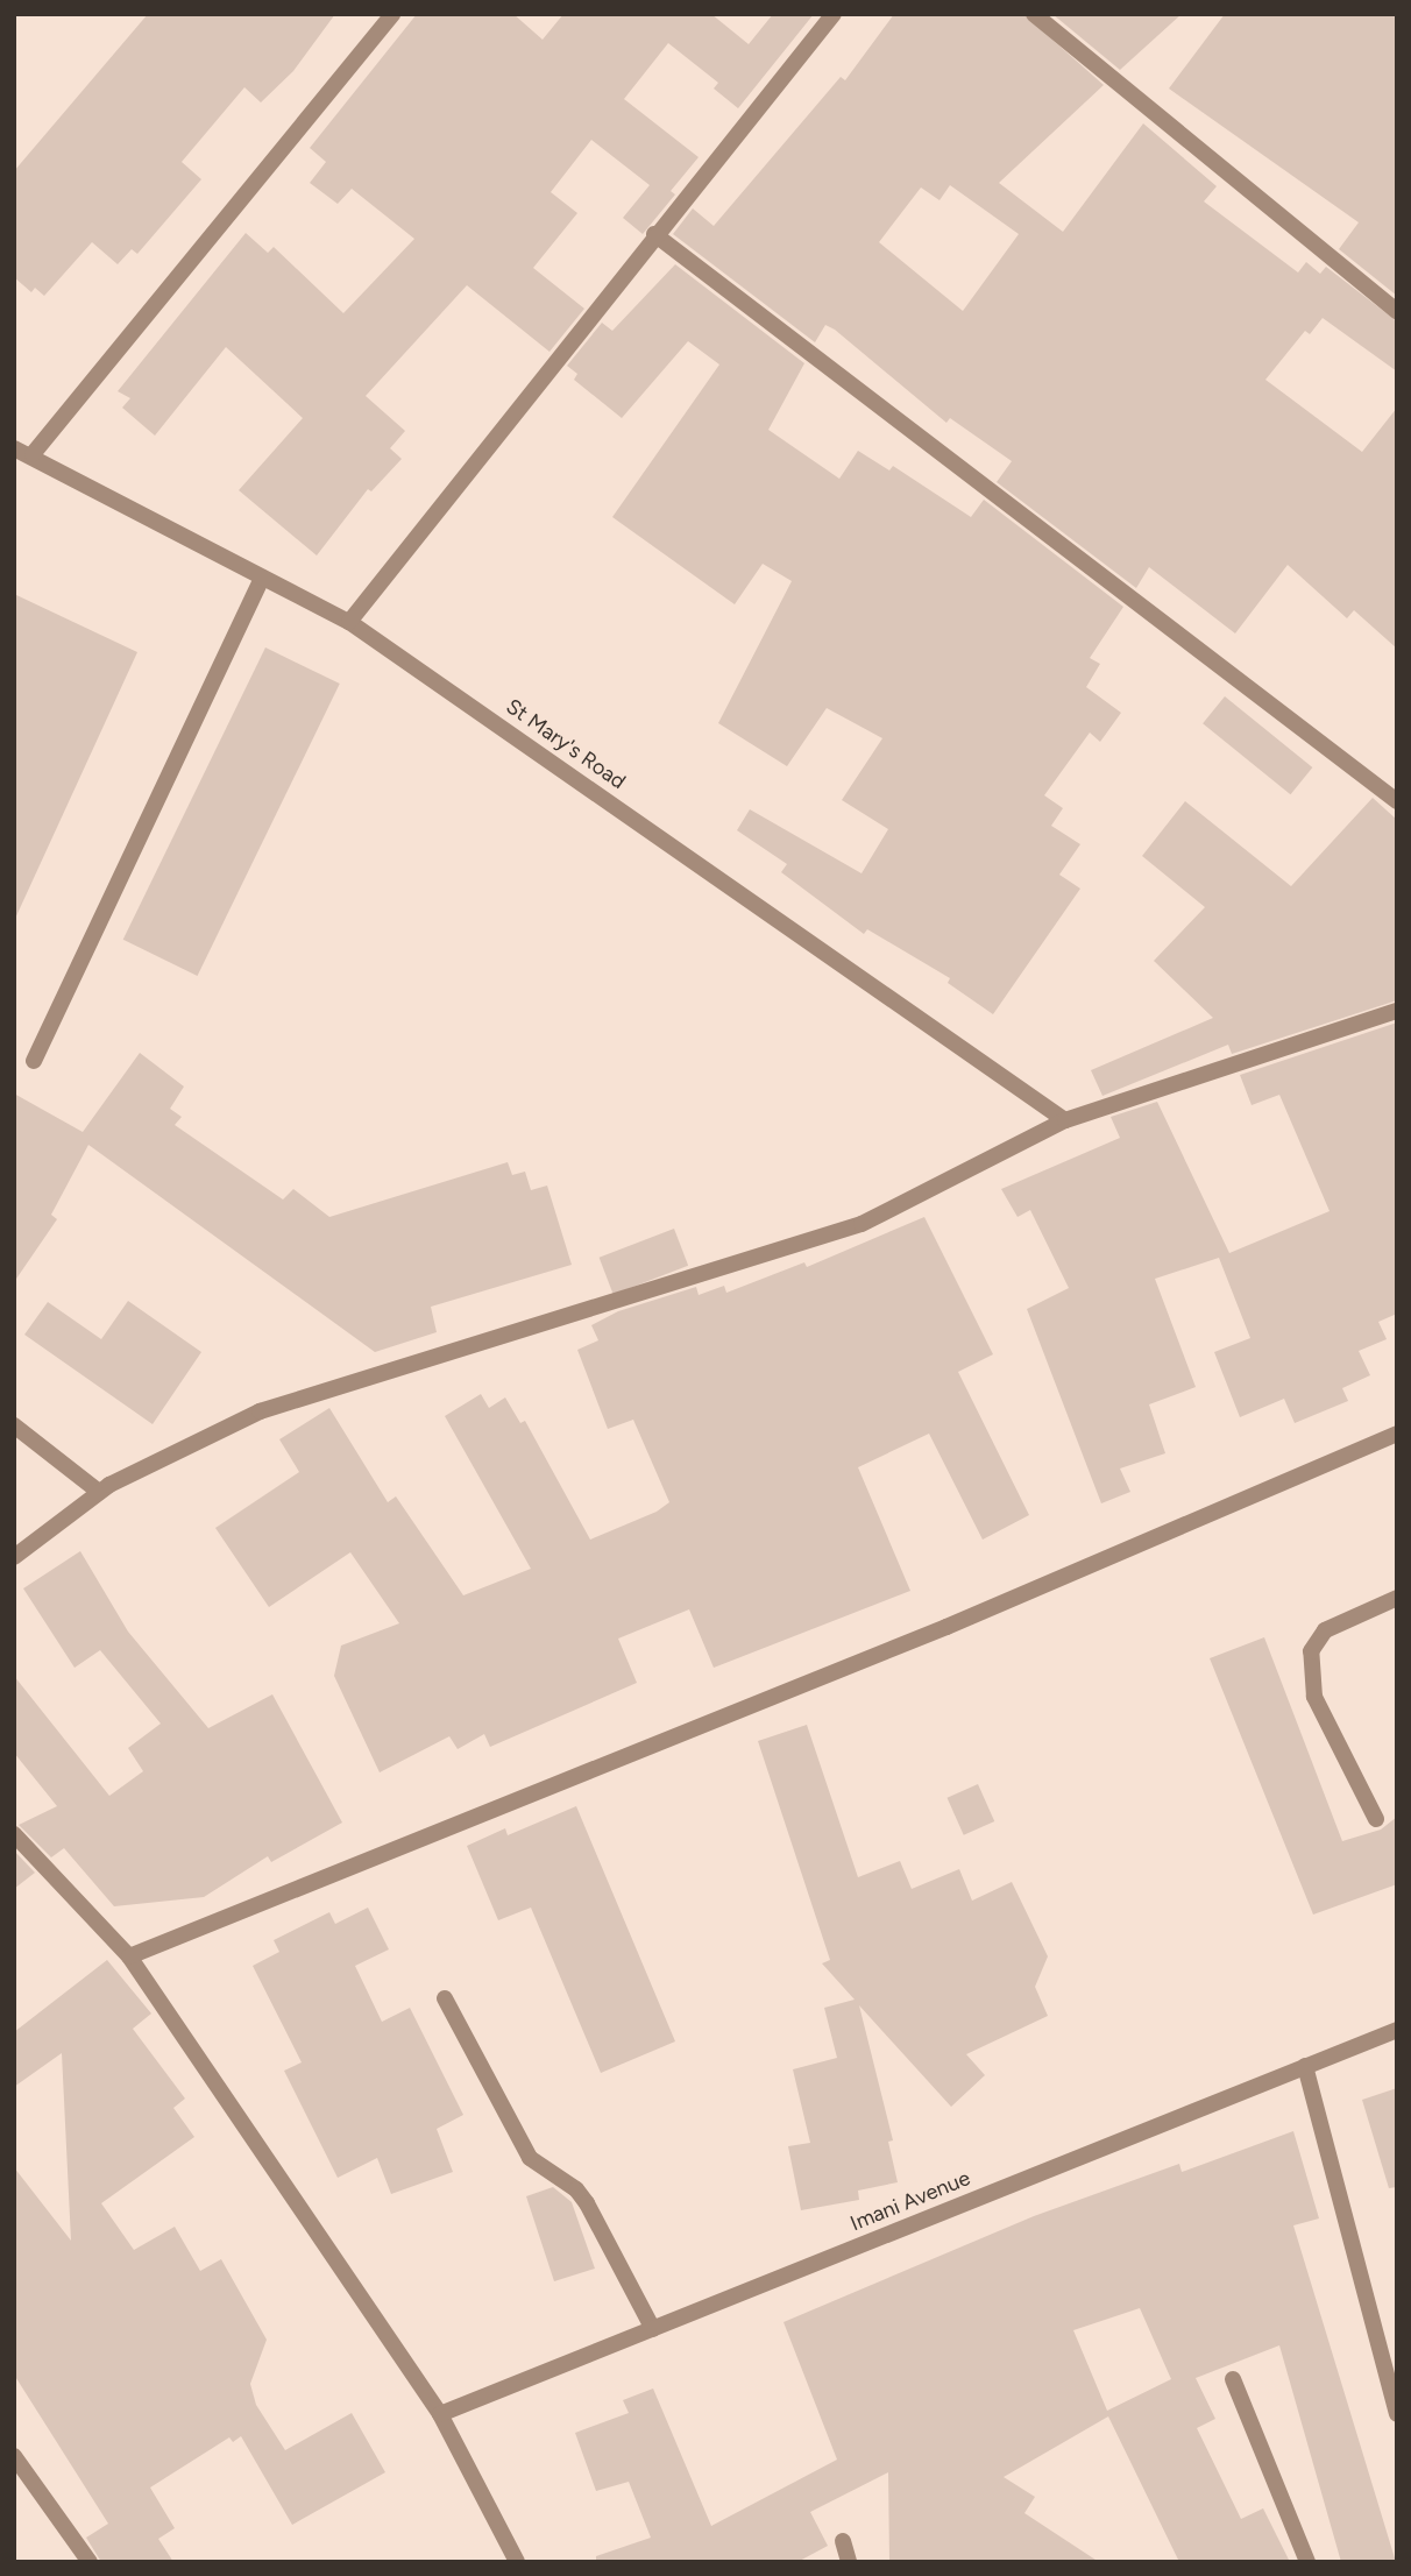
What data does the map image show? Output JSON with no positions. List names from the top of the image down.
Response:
{
  "streets": {
    "street": ["St Mary's Road", "Imani Avenue"]
  }
}
